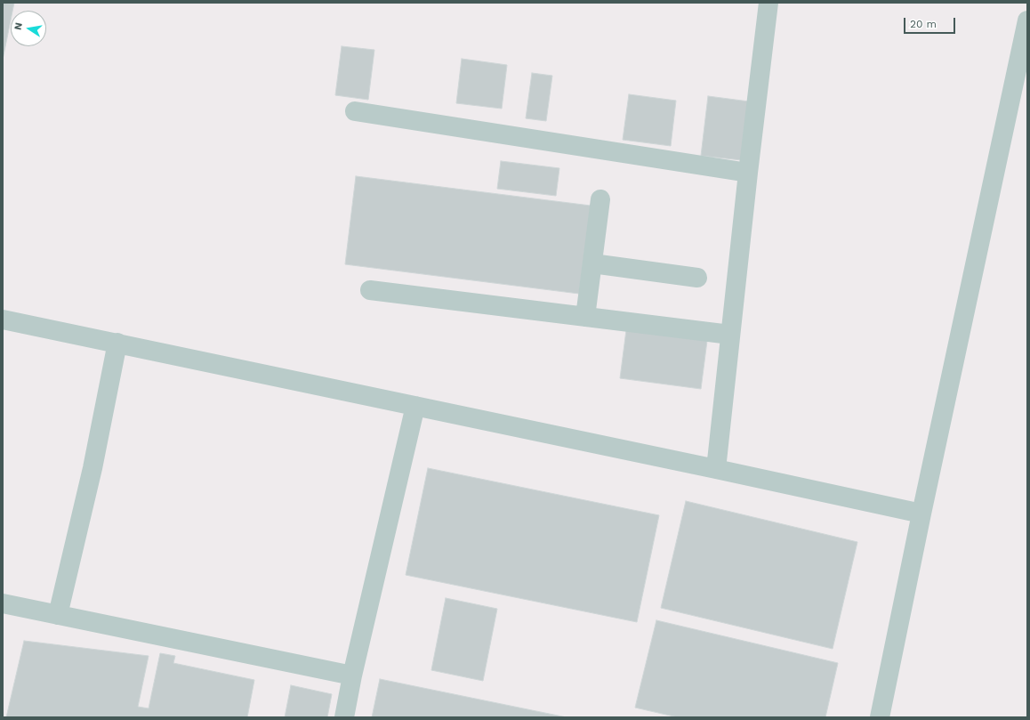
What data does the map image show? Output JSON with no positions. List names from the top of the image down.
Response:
{
  "scale_bar": "20 m",
  "north": "left"
}
